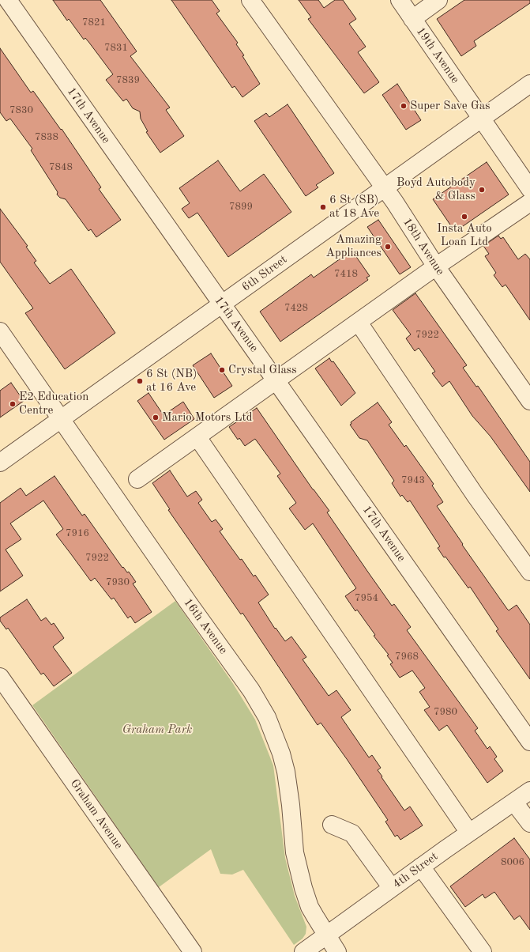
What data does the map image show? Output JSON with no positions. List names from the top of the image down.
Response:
{
  "streets": {
    "street": [
      "19th Avenue",
      "17th Avenue",
      "18th Avenue",
      "6th Street",
      "16th Avenue",
      "Graham Avenue",
      "4th Street"
    ]
  },
  "crossings": [
    ["19th Avenue", "6th Street"],
    ["17th Avenue", "6th Street"],
    ["18th Avenue", "6th Street"],
    ["6th Street", "16th Avenue"],
    ["16th Avenue", "4th Street"]
  ],
  "parks": ["Graham Park"],
  "places": [
    "Super Save Gas",
    "Boyd Autobody & Glass",
    "6 St (SB) at 18 Ave",
    "Insta Auto Loan Ltd",
    "Amazing Appliances",
    "Crystal Glass",
    "6 St (NB) at 16 Ave",
    "E2 Education Centre",
    "Mario Motors Ltd"
  ],
  "house_numbers": [
    "7821",
    "7831",
    "7839",
    "7830",
    "7838",
    "7848",
    "7899",
    "7418",
    "7428",
    "7922",
    "7943",
    "7916",
    "7922",
    "7930",
    "7954",
    "7968",
    "7980",
    "8006"
  ]
}
